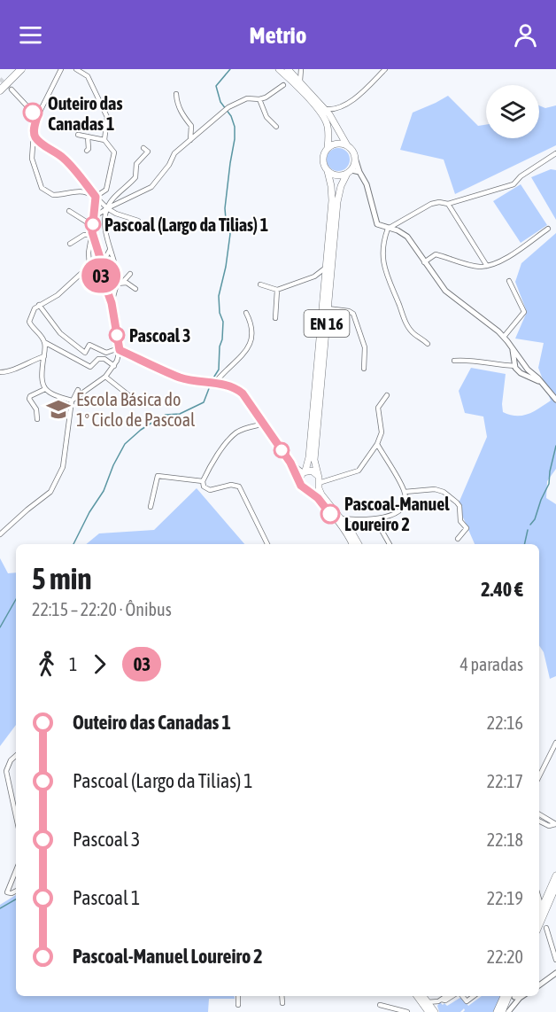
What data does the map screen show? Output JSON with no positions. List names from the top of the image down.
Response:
{
  "streets": {
    "main road": ["EN 16"]
  },
  "places": {
    "other": [
      "Outeiro das Canadas 1",
      "Pascoal (Largo da Tilias) 1",
      "Pascoal 3",
      "Pascoal-Manuel Loureiro 2"
    ],
    "school or university": ["Escola Básica do 1º Ciclo de Pascoal"]
  },
  "lines": ["bus line 03"],
  "page": {
    "header": "Metrio",
    "on_map": "03",
    "heading": ["5 min", "22:15 – 22:20 · Ônibus", "2.40 €"],
    "legs": ["1", "03", "4 paradas"],
    "list": [
      {
        "name": "Outeiro das Canadas 1",
        "value": "22:16"
      },
      {
        "name": "Pascoal (Largo da Tilias) 1",
        "value": "22:17"
      },
      {
        "name": "Pascoal 3",
        "value": "22:18"
      },
      {
        "name": "Pascoal 1",
        "value": "22:19"
      },
      {
        "name": "Pascoal-Manuel Loureiro 2",
        "value": "22:20"
      }
    ]
  }
}
